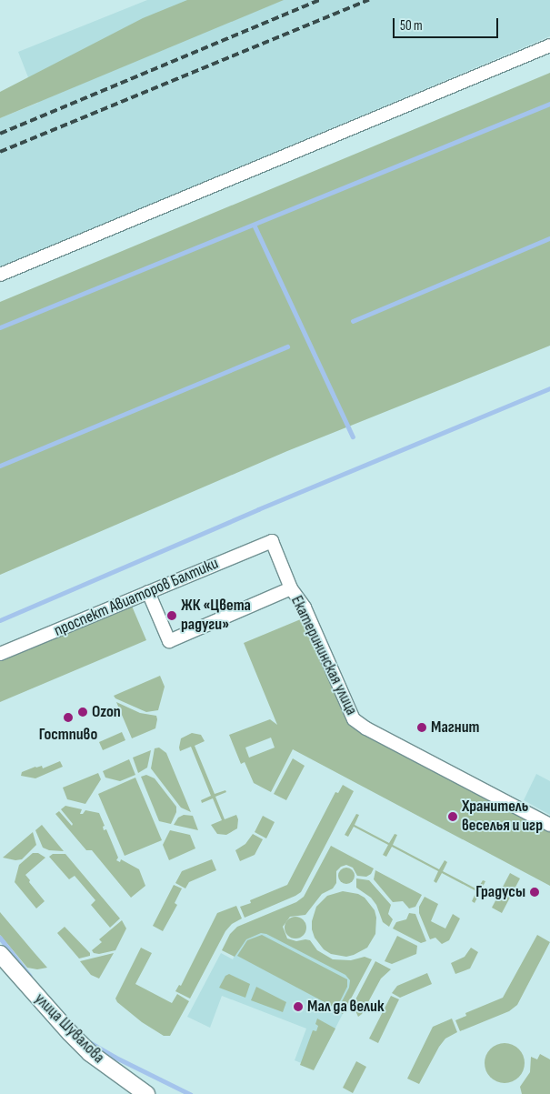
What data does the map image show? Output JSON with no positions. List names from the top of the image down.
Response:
{
  "streets": {
    "street": ["проспект Авиаторов Балтики", "Екатерининская улица", "улица Шувалова"]
  },
  "crossings": [
    ["проспект Авиаторов Балтики", "Екатерининская улица"]
  ],
  "places": [
    "ЖК «Цвета радуги»",
    "Ozon",
    "Гостпиво",
    "Магнит",
    "Хранитель веселья и игр",
    "Градусы",
    "Мал да велик"
  ],
  "scale_bar": "50 m"
}
